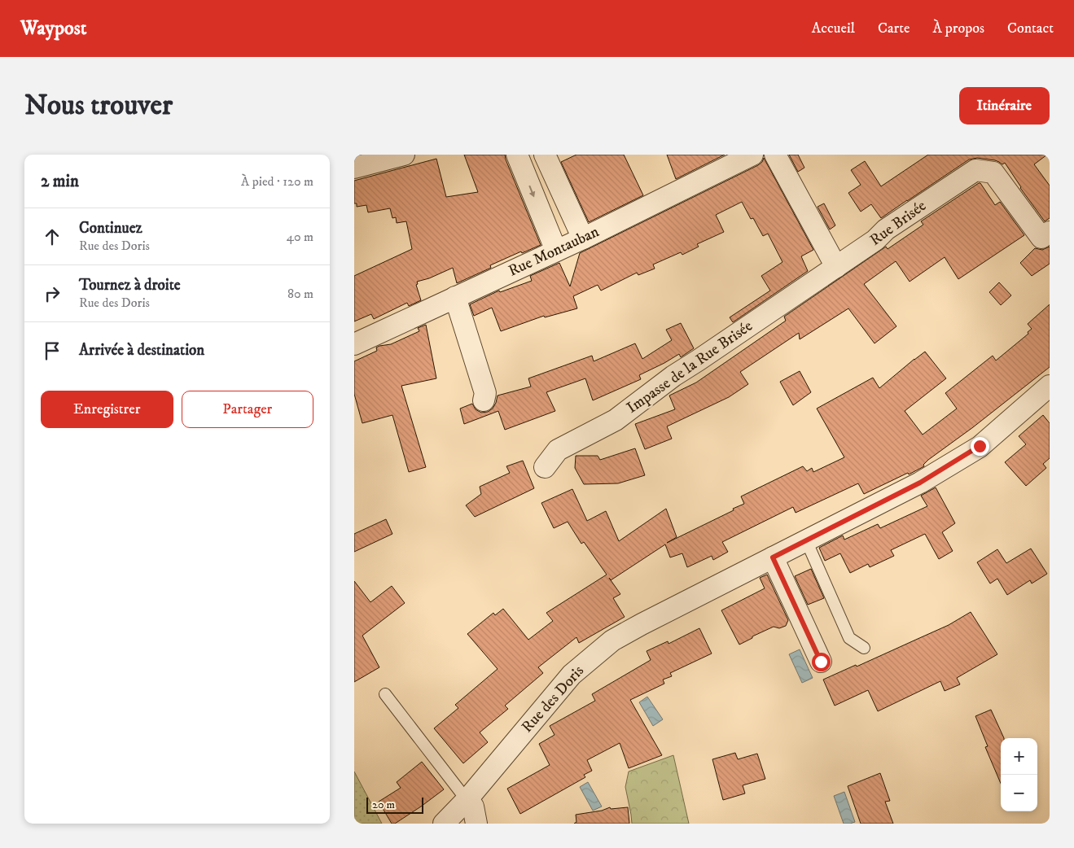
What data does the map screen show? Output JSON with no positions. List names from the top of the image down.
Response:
{
  "streets": {
    "street": [
      "Rue Brisée",
      "Rue Montauban",
      "Impasse de la Rue Brisée",
      "Rue des Doris"
    ]
  },
  "crossings": [
    ["Rue Brisée", "Impasse de la Rue Brisée"]
  ],
  "scale_bar": "20 m",
  "page": {
    "header": "Waypost",
    "nav": [
      "Accueil",
      "Carte",
      "À propos",
      "Contact"
    ],
    "buttons": [
      "Itinéraire",
      ["Enregistrer", "Partager"]
    ],
    "title": "Nous trouver",
    "heading": ["2 min", "À pied · 120 m"],
    "list": [
      ["Continuez", "Rue des Doris", "40 m"],
      ["Tournez à droite", "Rue des Doris", "80 m"],
      "Arrivée à destination"
    ],
    "map_buttons": ["+", "−"],
    "scale": "20 m"
  }
}
